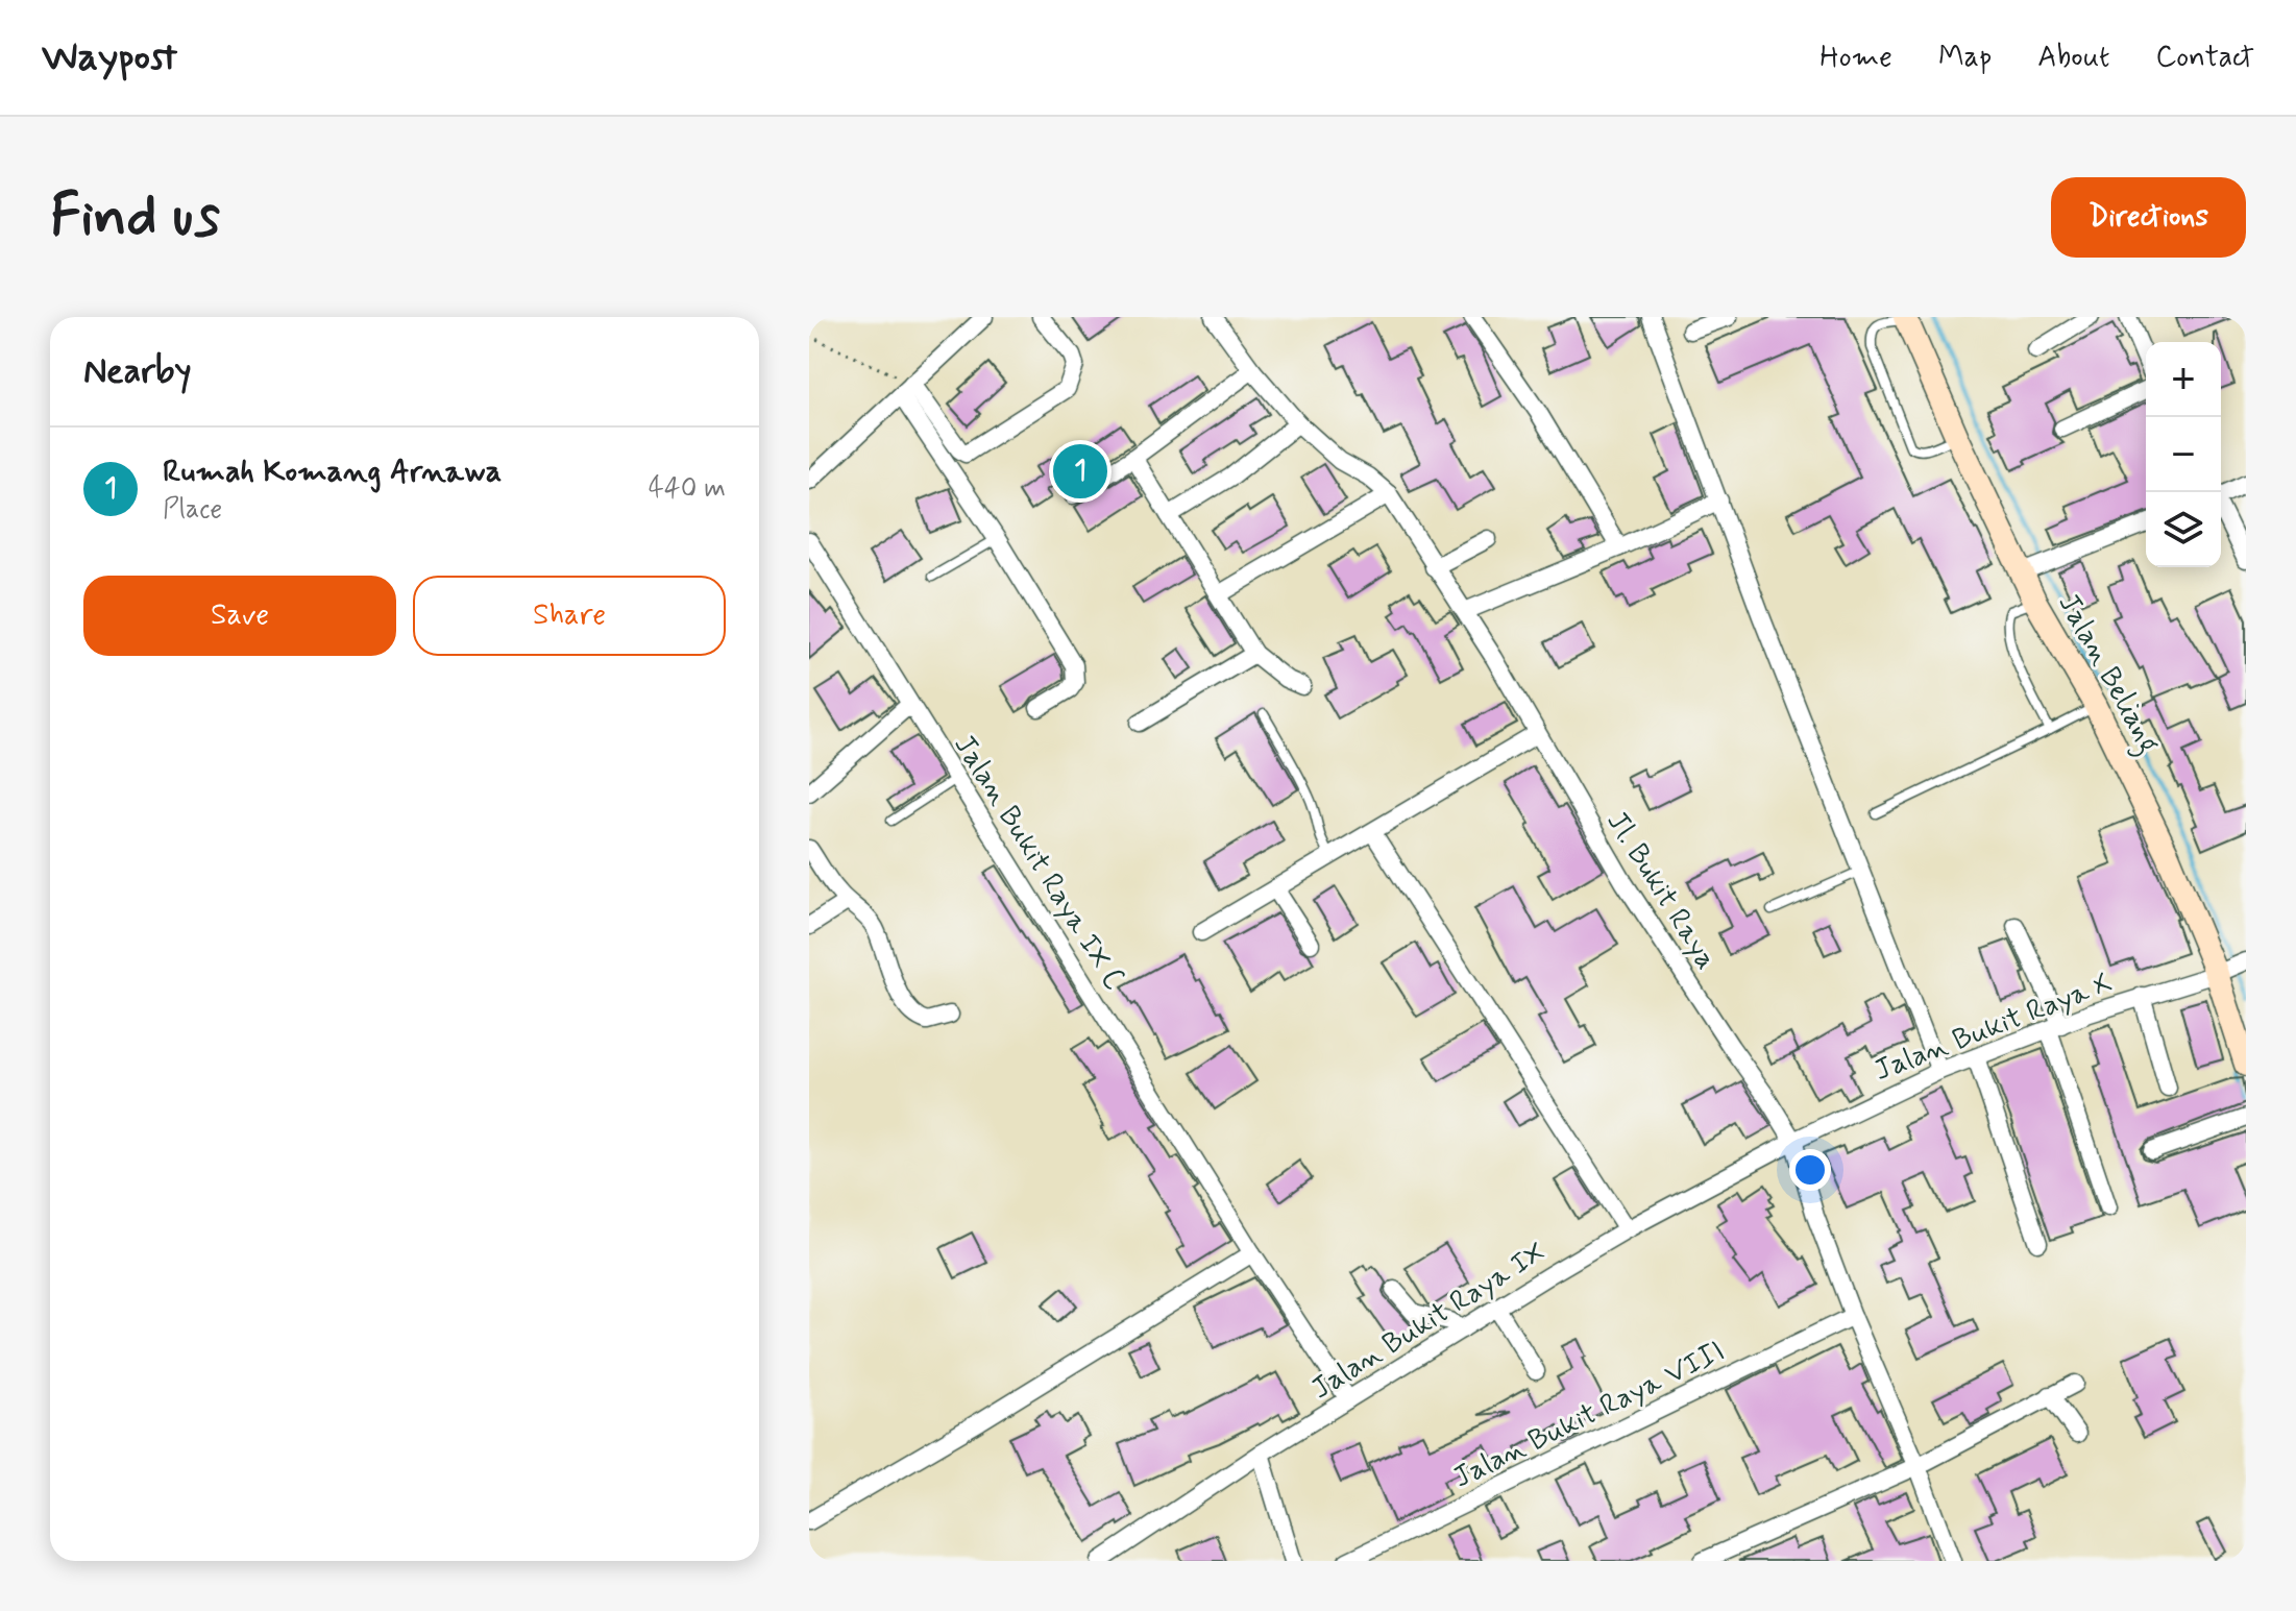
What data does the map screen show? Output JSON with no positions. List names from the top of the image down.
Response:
{
  "streets": {
    "street": [
      "Jalan Beliang",
      "Jalan Bukit Raya IX C",
      "Jl. Bukit Raya",
      "Jalan Bukit Raya X",
      "Jalan Bukit Raya IX",
      "Jalan Bukit Raya VIII"
    ]
  },
  "crossings": [
    ["Jalan Beliang", "Jalan Bukit Raya X"],
    ["Jalan Bukit Raya IX C", "Jalan Bukit Raya IX"],
    ["Jl. Bukit Raya", "Jalan Bukit Raya X"],
    ["Jl. Bukit Raya", "Jalan Bukit Raya IX"],
    ["Jl. Bukit Raya", "Jalan Bukit Raya VIII"],
    ["Jalan Bukit Raya X", "Jalan Bukit Raya IX"]
  ],
  "page": {
    "header": "Waypost",
    "nav": [
      "Home",
      "Map",
      "About",
      "Contact"
    ],
    "buttons": [
      "Directions",
      ["Save", "Share"]
    ],
    "title": "Find us",
    "heading": "Nearby",
    "map_buttons": ["+", "−"],
    "list": [
      {
        "mark": "1",
        "name": "Rumah Komang Arnawa",
        "note": "Place",
        "value": "440 m"
      }
    ],
    "pins": "1"
  }
}
